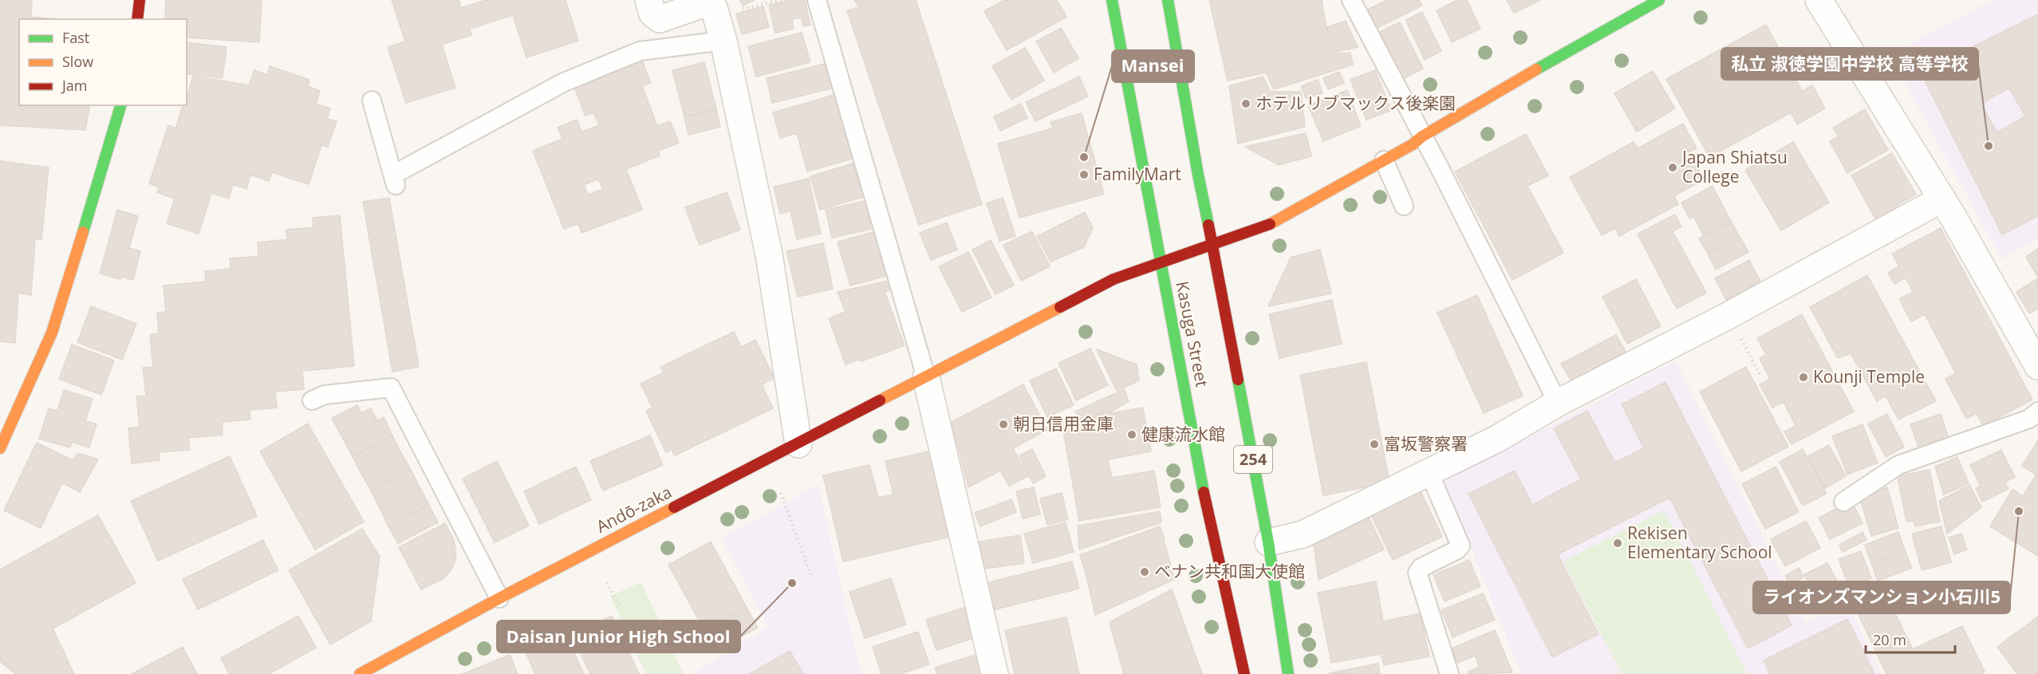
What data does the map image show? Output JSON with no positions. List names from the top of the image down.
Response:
{
  "streets": {
    "main road": ["Kasuga Street", "254", "Andō-zaka"]
  },
  "crossings": [
    ["Kasuga Street", "Andō-zaka"],
    ["254", "Andō-zaka"]
  ],
  "places": [
    "ホテルリブマックス後楽園",
    "私立 淑徳学園中学校 高等学校",
    "Mansei",
    "Japan Shiatsu College",
    "FamilyMart",
    "Kounji Temple",
    "朝日信用金庫",
    "健康流水館",
    "富坂警察署",
    "ライオンズマンション小石川5",
    "Rekisen Elementary School",
    "ベナン共和国大使館",
    "Daisan Junior High School"
  ],
  "legend": ["Fast", "Slow", "Jam"],
  "scale_bar": "20 m"
}
